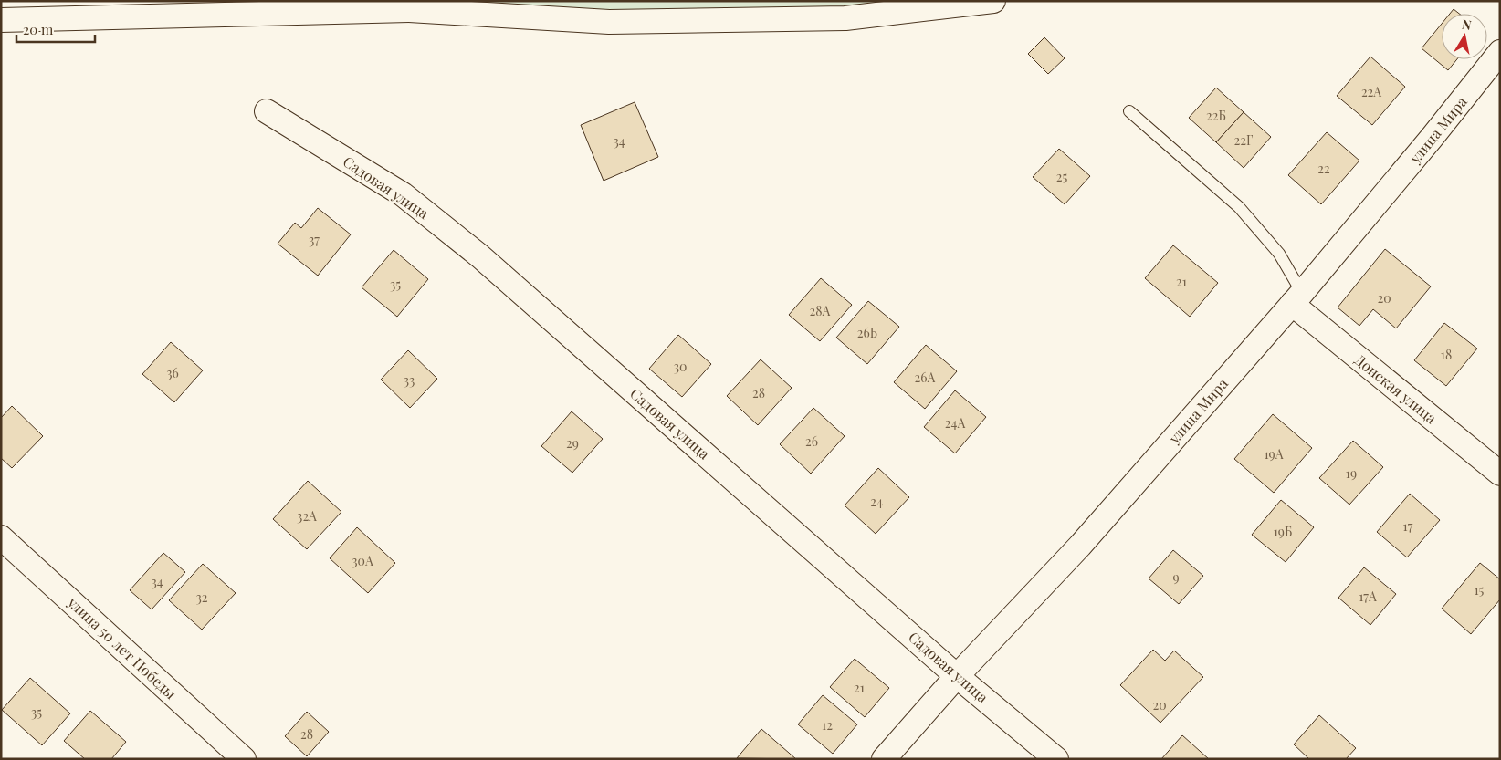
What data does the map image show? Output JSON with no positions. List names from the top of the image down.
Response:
{
  "streets": {
    "street": [
      "улица Мира",
      "Садовая улица",
      "Донская улица",
      "улица 50 лет Победы"
    ]
  },
  "crossings": [
    ["улица Мира", "Садовая улица"],
    ["улица Мира", "Донская улица"]
  ],
  "house_numbers": [
    "22А",
    "22Б",
    "22Г",
    "34",
    "22",
    "25",
    "37",
    "21",
    "35",
    "20",
    "28А",
    "26Б",
    "18",
    "30",
    "36",
    "26А",
    "33",
    "28",
    "24А",
    "26",
    "29",
    "19А",
    "19",
    "24",
    "32А",
    "17",
    "19Б",
    "30А",
    "9",
    "34",
    "15",
    "17А",
    "32",
    "21",
    "20",
    "35",
    "12",
    "28"
  ],
  "scale_bar": "20 m",
  "north": "top"
}
